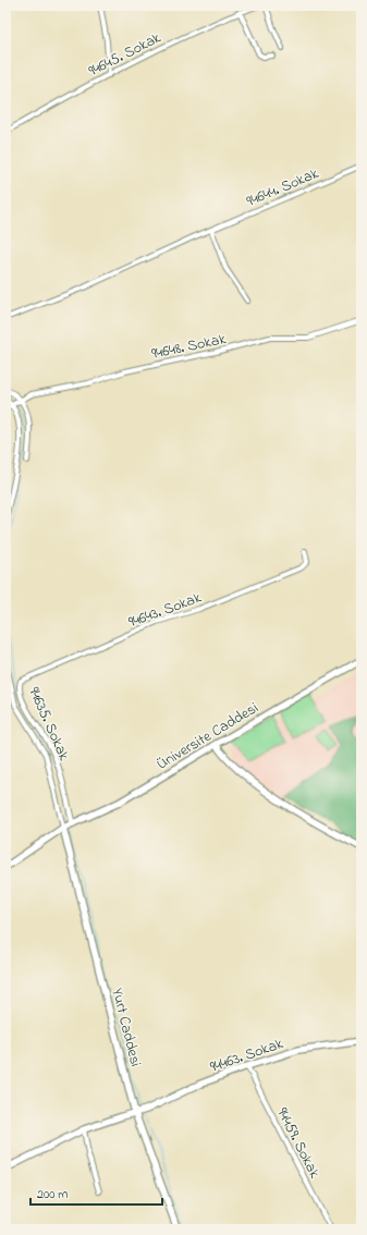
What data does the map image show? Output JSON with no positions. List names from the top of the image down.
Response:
{
  "streets": {
    "street": [
      "94645. Sokak",
      "94644. Sokak",
      "94648. Sokak",
      "94643. Sokak",
      "94635. Sokak",
      "Üniversite Caddesi",
      "Yurt Caddesi",
      "94463. Sokak",
      "94459. Sokak"
    ]
  },
  "crossings": [
    ["94643. Sokak", "94635. Sokak"],
    ["94635. Sokak", "Üniversite Caddesi"],
    ["94635. Sokak", "Yurt Caddesi"],
    ["Üniversite Caddesi", "Yurt Caddesi"],
    ["Yurt Caddesi", "94463. Sokak"],
    ["94463. Sokak", "94459. Sokak"]
  ],
  "scale_bar": "200 m"
}
